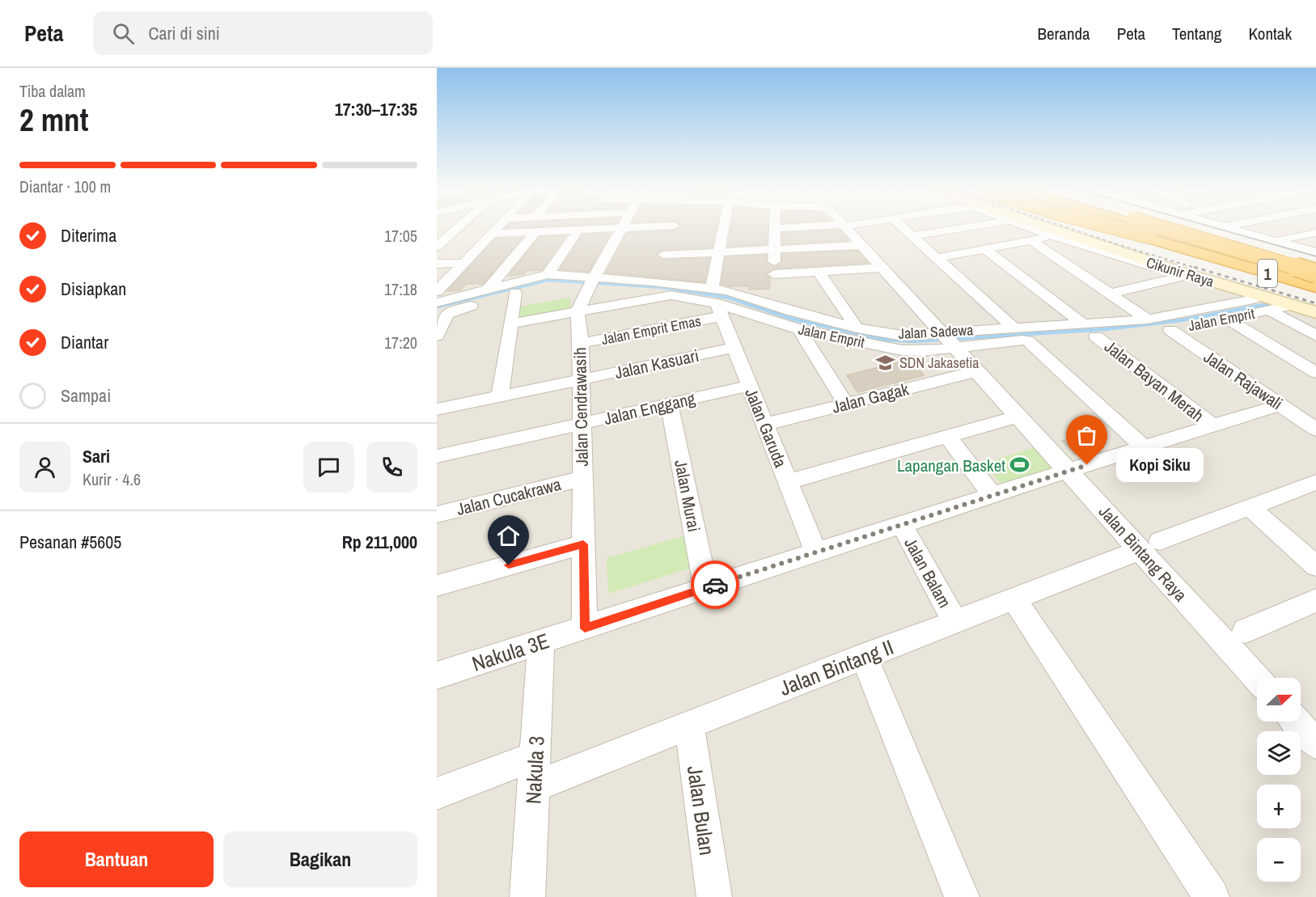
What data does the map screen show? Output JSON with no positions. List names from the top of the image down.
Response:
{
  "streets": {
    "highway": ["1"],
    "street": [
      "Cikunir Raya",
      "Jalan Emprit",
      "Jalan Emprit Emas",
      "Jalan Sadewa",
      "Jalan Kasuari",
      "Jalan Rajawali",
      "Jalan Bayan Merah",
      "Jalan Gagak",
      "Jalan Cendrawasih",
      "Jalan Enggang",
      "Jalan Garuda",
      "Jalan Murai",
      "Jalan Cucakrawa",
      "Jalan Bintang Raya",
      "Jalan Balam",
      "Nakula 3E",
      "Jalan Bintang II",
      "Nakula 3",
      "Jalan Bulan"
    ]
  },
  "crossings": [
    ["Cikunir Raya", "Jalan Emprit"],
    ["Jalan Emprit", "Jalan Emprit Emas"],
    ["Jalan Emprit", "Jalan Sadewa"],
    ["Jalan Emprit", "Jalan Rajawali"],
    ["Jalan Emprit", "Jalan Bayan Merah"],
    ["Jalan Emprit", "Jalan Cendrawasih"],
    ["Jalan Emprit", "Jalan Garuda"],
    ["Jalan Emprit", "Jalan Bintang Raya"],
    ["Jalan Emprit Emas", "Jalan Sadewa"],
    ["Jalan Emprit Emas", "Jalan Cendrawasih"],
    ["Jalan Emprit Emas", "Jalan Garuda"],
    ["Jalan Sadewa", "Jalan Garuda"],
    ["Jalan Sadewa", "Jalan Bintang Raya"],
    ["Jalan Kasuari", "Jalan Cendrawasih"],
    ["Jalan Kasuari", "Jalan Garuda"],
    ["Jalan Rajawali", "Nakula 3E"],
    ["Jalan Bayan Merah", "Nakula 3E"],
    ["Jalan Gagak", "Jalan Garuda"],
    ["Jalan Gagak", "Jalan Bintang Raya"],
    ["Jalan Cendrawasih", "Jalan Enggang"],
    ["Jalan Cendrawasih", "Jalan Cucakrawa"],
    ["Jalan Cendrawasih", "Nakula 3E"],
    ["Jalan Enggang", "Jalan Garuda"],
    ["Jalan Enggang", "Jalan Murai"],
    ["Jalan Garuda", "Nakula 3E"],
    ["Jalan Murai", "Nakula 3E"],
    ["Jalan Bintang Raya", "Nakula 3E"],
    ["Jalan Bintang Raya", "Jalan Bintang II"],
    ["Jalan Balam", "Nakula 3E"],
    ["Jalan Balam", "Jalan Bintang II"],
    ["Nakula 3E", "Nakula 3"],
    ["Jalan Bintang II", "Nakula 3"],
    ["Jalan Bintang II", "Jalan Bulan"]
  ],
  "places": {
    "school or university": ["SDN Jakasetia"],
    "sports": ["Lapangan Basket"],
    "other": ["Kopi Siku"]
  },
  "north": "right",
  "page": {
    "header": "Peta",
    "search": "Cari di sini",
    "nav": [
      "Beranda",
      "Peta",
      "Tentang",
      "Kontak"
    ],
    "heading": ["2 mnt", "Tiba dalam", "17:30–17:35"],
    "panel": [
      "Sari",
      "Kurir · 4.6",
      "Pesanan #5605",
      "Rp 211,000"
    ],
    "bar": "Diantar · 100 m",
    "list": [
      ["Diterima", "17:05"],
      ["Disiapkan", "17:18"],
      ["Diantar", "17:20"],
      "Sampai"
    ],
    "bubble": "Kopi Siku",
    "map_buttons": ["+", "−"],
    "buttons": ["Bantuan", "Bagikan"]
  }
}
